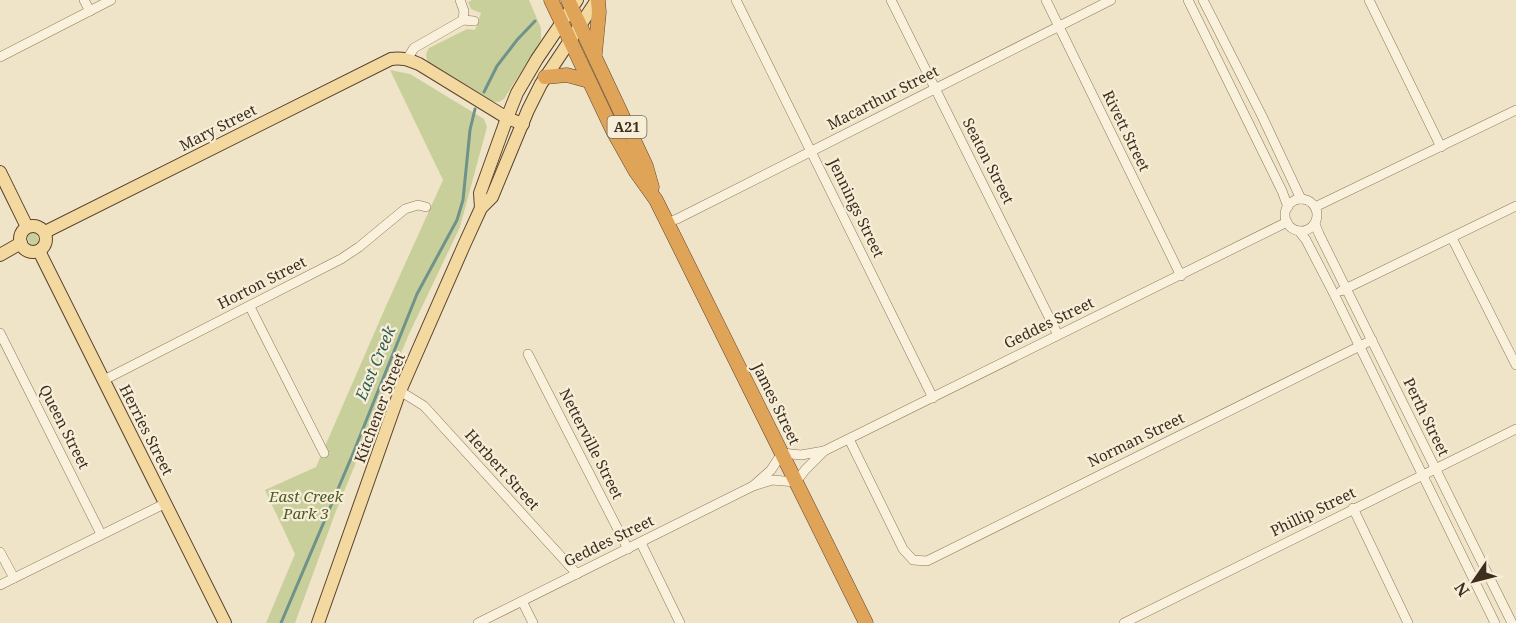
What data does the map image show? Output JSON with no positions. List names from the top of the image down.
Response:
{
  "streets": {
    "highway": ["A21", "James Street"],
    "main road": ["Mary Street", "Kitchener Street", "Herries Street"],
    "street": [
      "Macarthur Street",
      "Rivett Street",
      "Seaton Street",
      "Jennings Street",
      "Horton Street",
      "Geddes Street",
      "Perth Street",
      "Queen Street",
      "Norman Street",
      "Netterville Street",
      "Herbert Street",
      "Phillip Street"
    ]
  },
  "crossings": [
    ["Macarthur Street", "Rivett Street"],
    ["Macarthur Street", "Seaton Street"],
    ["Macarthur Street", "Jennings Street"],
    ["Macarthur Street", "James Street"],
    ["Mary Street", "Herries Street"],
    ["Rivett Street", "Geddes Street"],
    ["Seaton Street", "Geddes Street"],
    ["Jennings Street", "Geddes Street"],
    ["Horton Street", "Herries Street"],
    ["Geddes Street", "James Street"],
    ["Geddes Street", "Perth Street"],
    ["Geddes Street", "Norman Street"],
    ["Geddes Street", "Netterville Street"],
    ["Geddes Street", "Herbert Street"],
    ["James Street", "Kitchener Street"],
    ["Kitchener Street", "Herbert Street"],
    ["Perth Street", "Norman Street"],
    ["Perth Street", "Phillip Street"]
  ],
  "water": ["East Creek"],
  "parks": ["East Creek Park 3"],
  "north": "bottom left"
}
